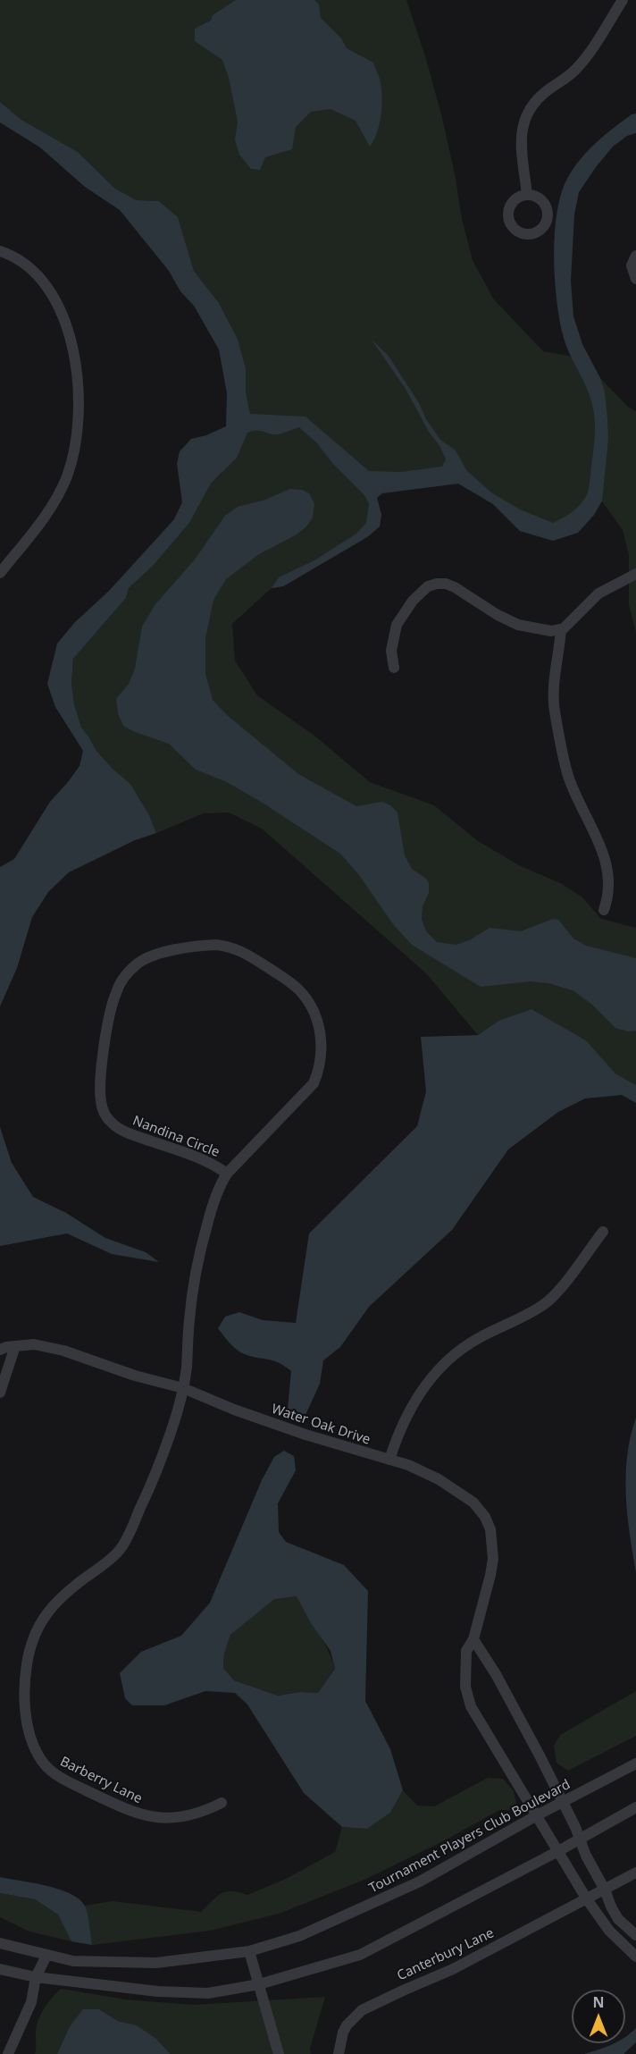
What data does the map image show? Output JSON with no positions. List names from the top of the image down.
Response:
{
  "streets": {
    "street": [
      "Nandina Circle",
      "Water Oak Drive",
      "Barberry Lane",
      "Tournament Players Club Boulevard",
      "Canterbury Lane"
    ]
  },
  "crossings": [
    ["Nandina Circle", "Water Oak Drive"],
    ["Nandina Circle", "Barberry Lane"],
    ["Water Oak Drive", "Barberry Lane"],
    ["Water Oak Drive", "Tournament Players Club Boulevard"],
    ["Water Oak Drive", "Canterbury Lane"]
  ],
  "north": "top"
}
